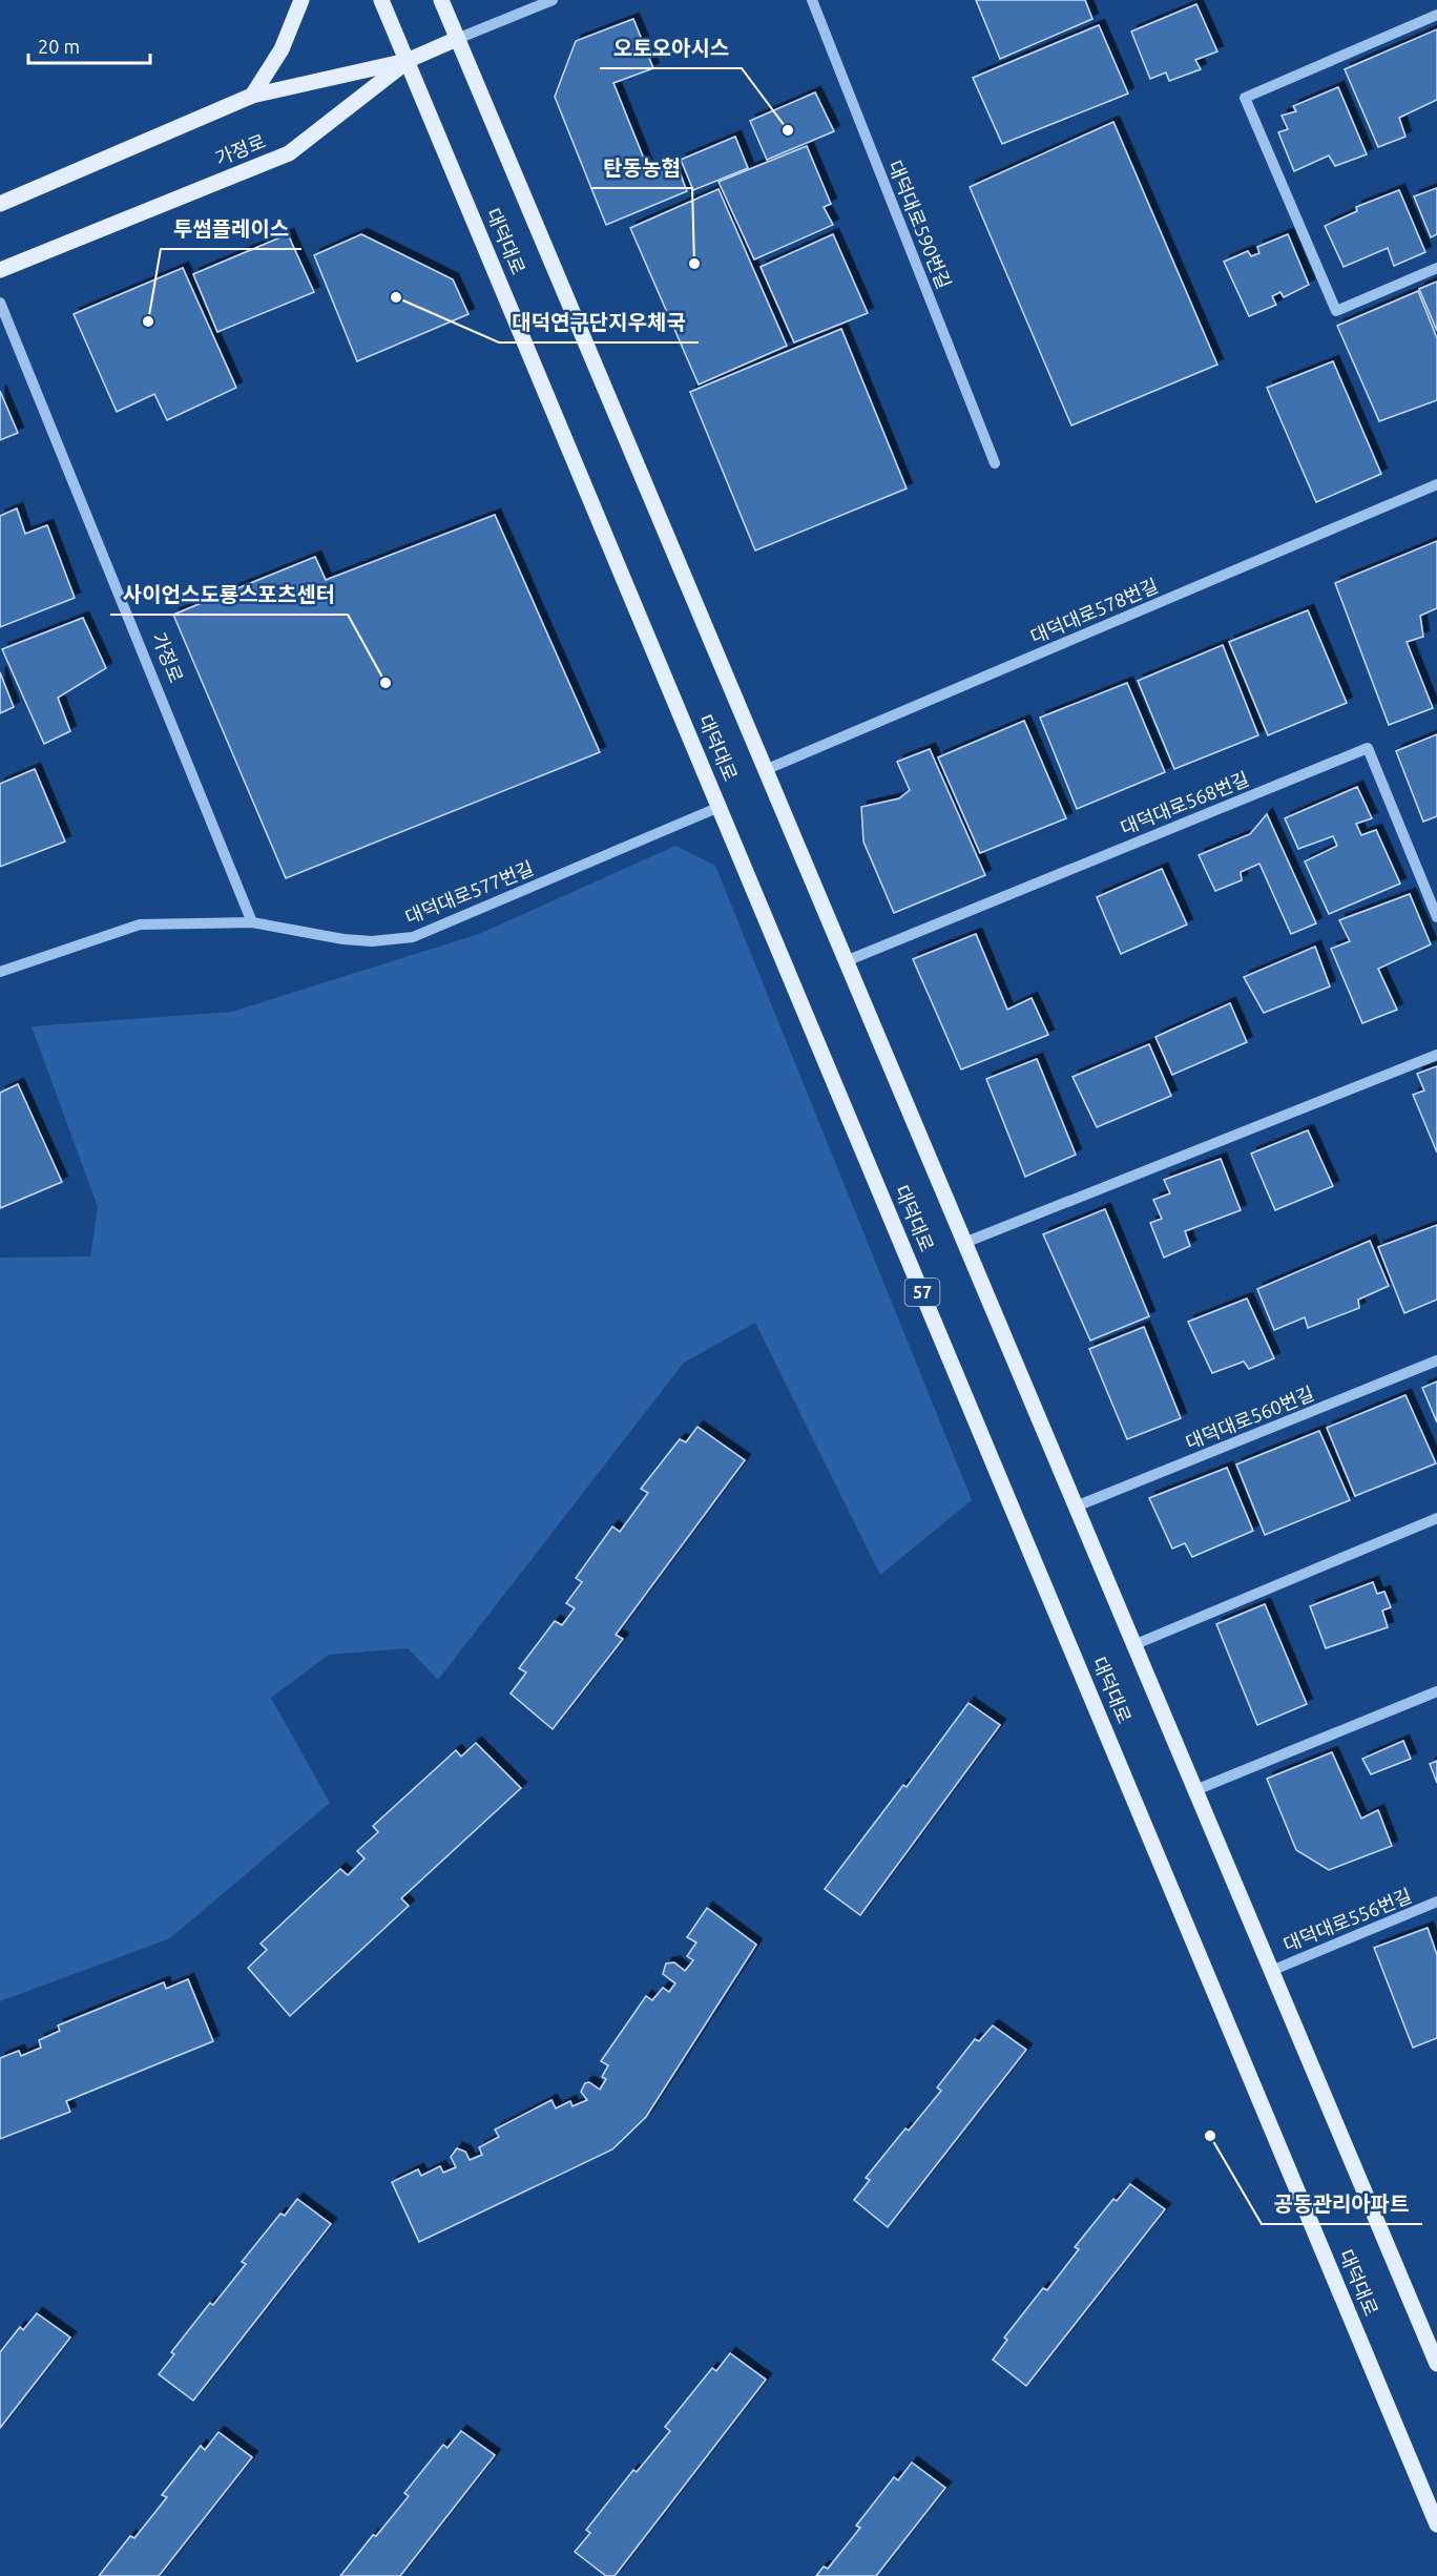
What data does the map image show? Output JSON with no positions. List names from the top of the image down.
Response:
{
  "streets": {
    "main road": ["가정로", "대덕대로", "57"],
    "street": [
      "대덕대로590번길",
      "대덕대로578번길",
      "대덕대로568번길",
      "대덕대로577번길",
      "대덕대로560번길",
      "대덕대로556번길"
    ]
  },
  "crossings": [
    ["가정로", "대덕대로"],
    ["가정로", "대덕대로577번길"],
    ["대덕대로", "대덕대로578번길"],
    ["대덕대로", "대덕대로568번길"],
    ["대덕대로", "대덕대로577번길"],
    ["대덕대로", "대덕대로560번길"],
    ["대덕대로", "대덕대로556번길"]
  ],
  "places": [
    "오토오아시스",
    "탄동농협",
    "대덕연구단지우체국",
    "투썸플레이스",
    "사이언스도룡스포츠센터",
    "공동관리아파트"
  ],
  "scale_bar": "20 m"
}
